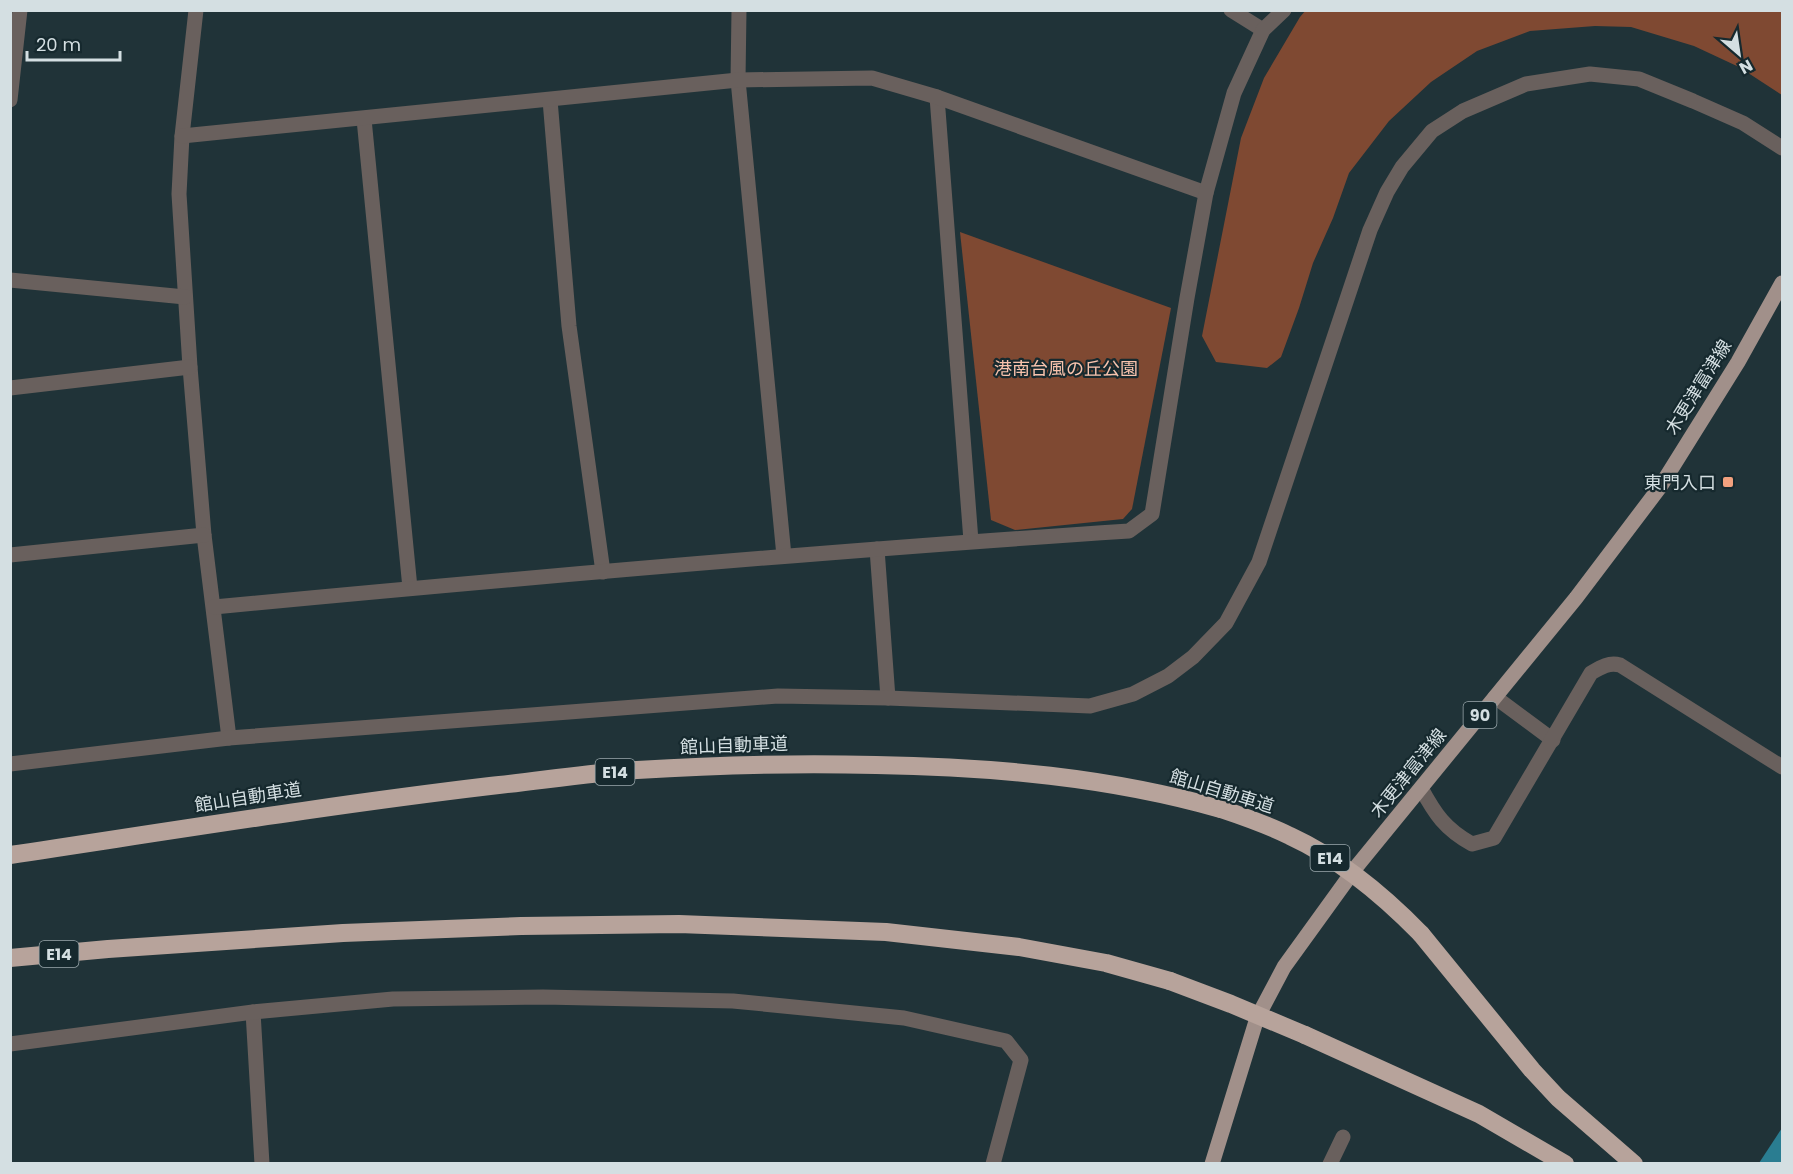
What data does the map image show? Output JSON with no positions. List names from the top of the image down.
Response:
{
  "streets": {
    "highway": ["館山自動車道", "E14"],
    "main road": ["木更津富津線", "90"]
  },
  "parks": ["港南台風の丘公園"],
  "places": {
    "transit": ["東門入口"]
  },
  "scale_bar": "20 m",
  "north": "bottom right"
}
